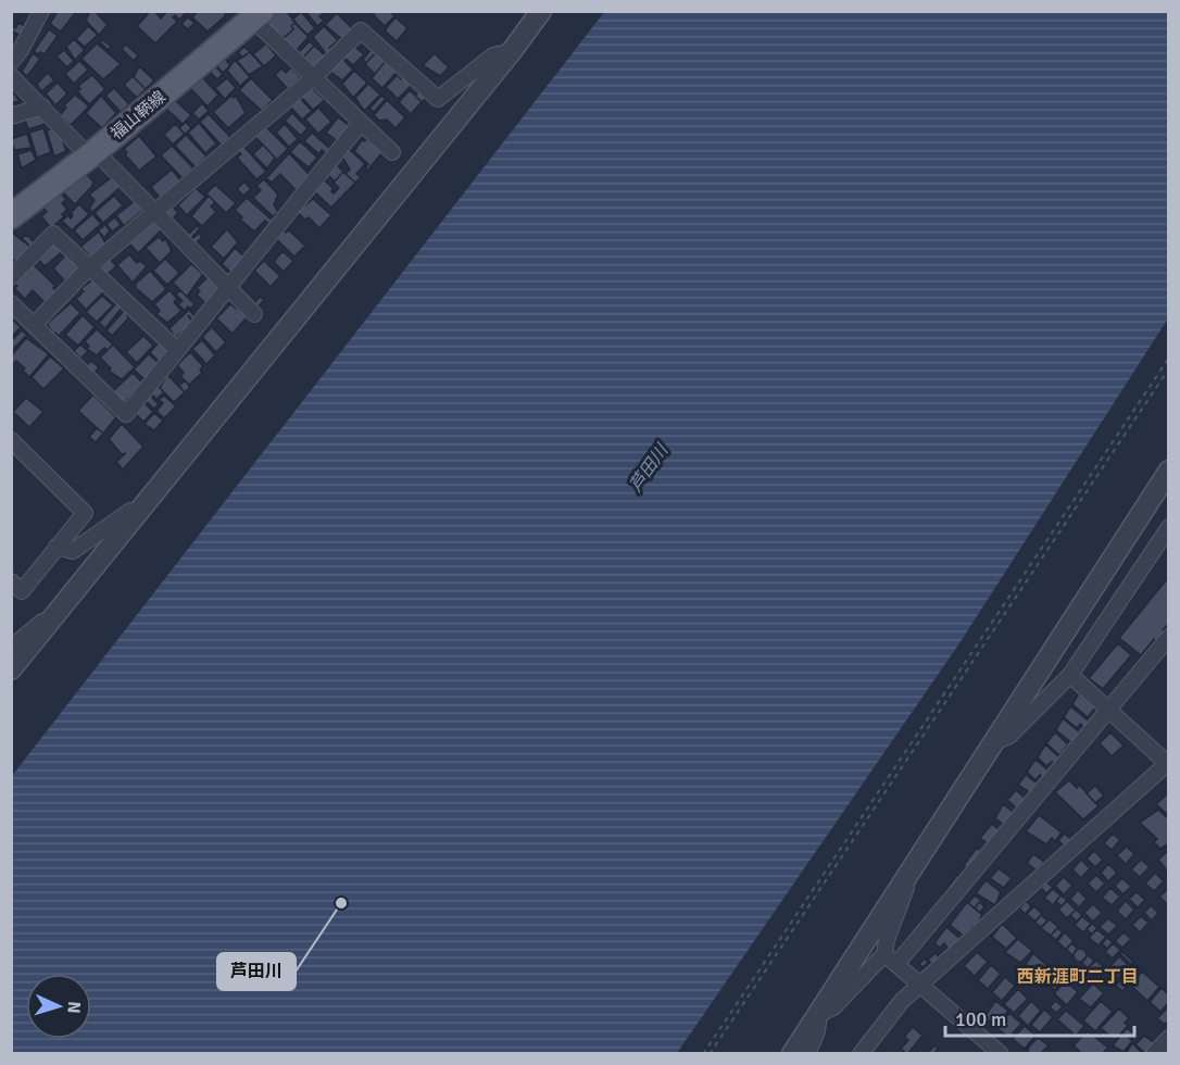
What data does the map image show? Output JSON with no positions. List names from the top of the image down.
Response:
{
  "streets": {
    "main road": ["福山鞆線"]
  },
  "districts": ["西新涯町二丁目"],
  "water": ["芦田川"],
  "places": ["芦田川"],
  "scale_bar": "100 m",
  "north": "right"
}
